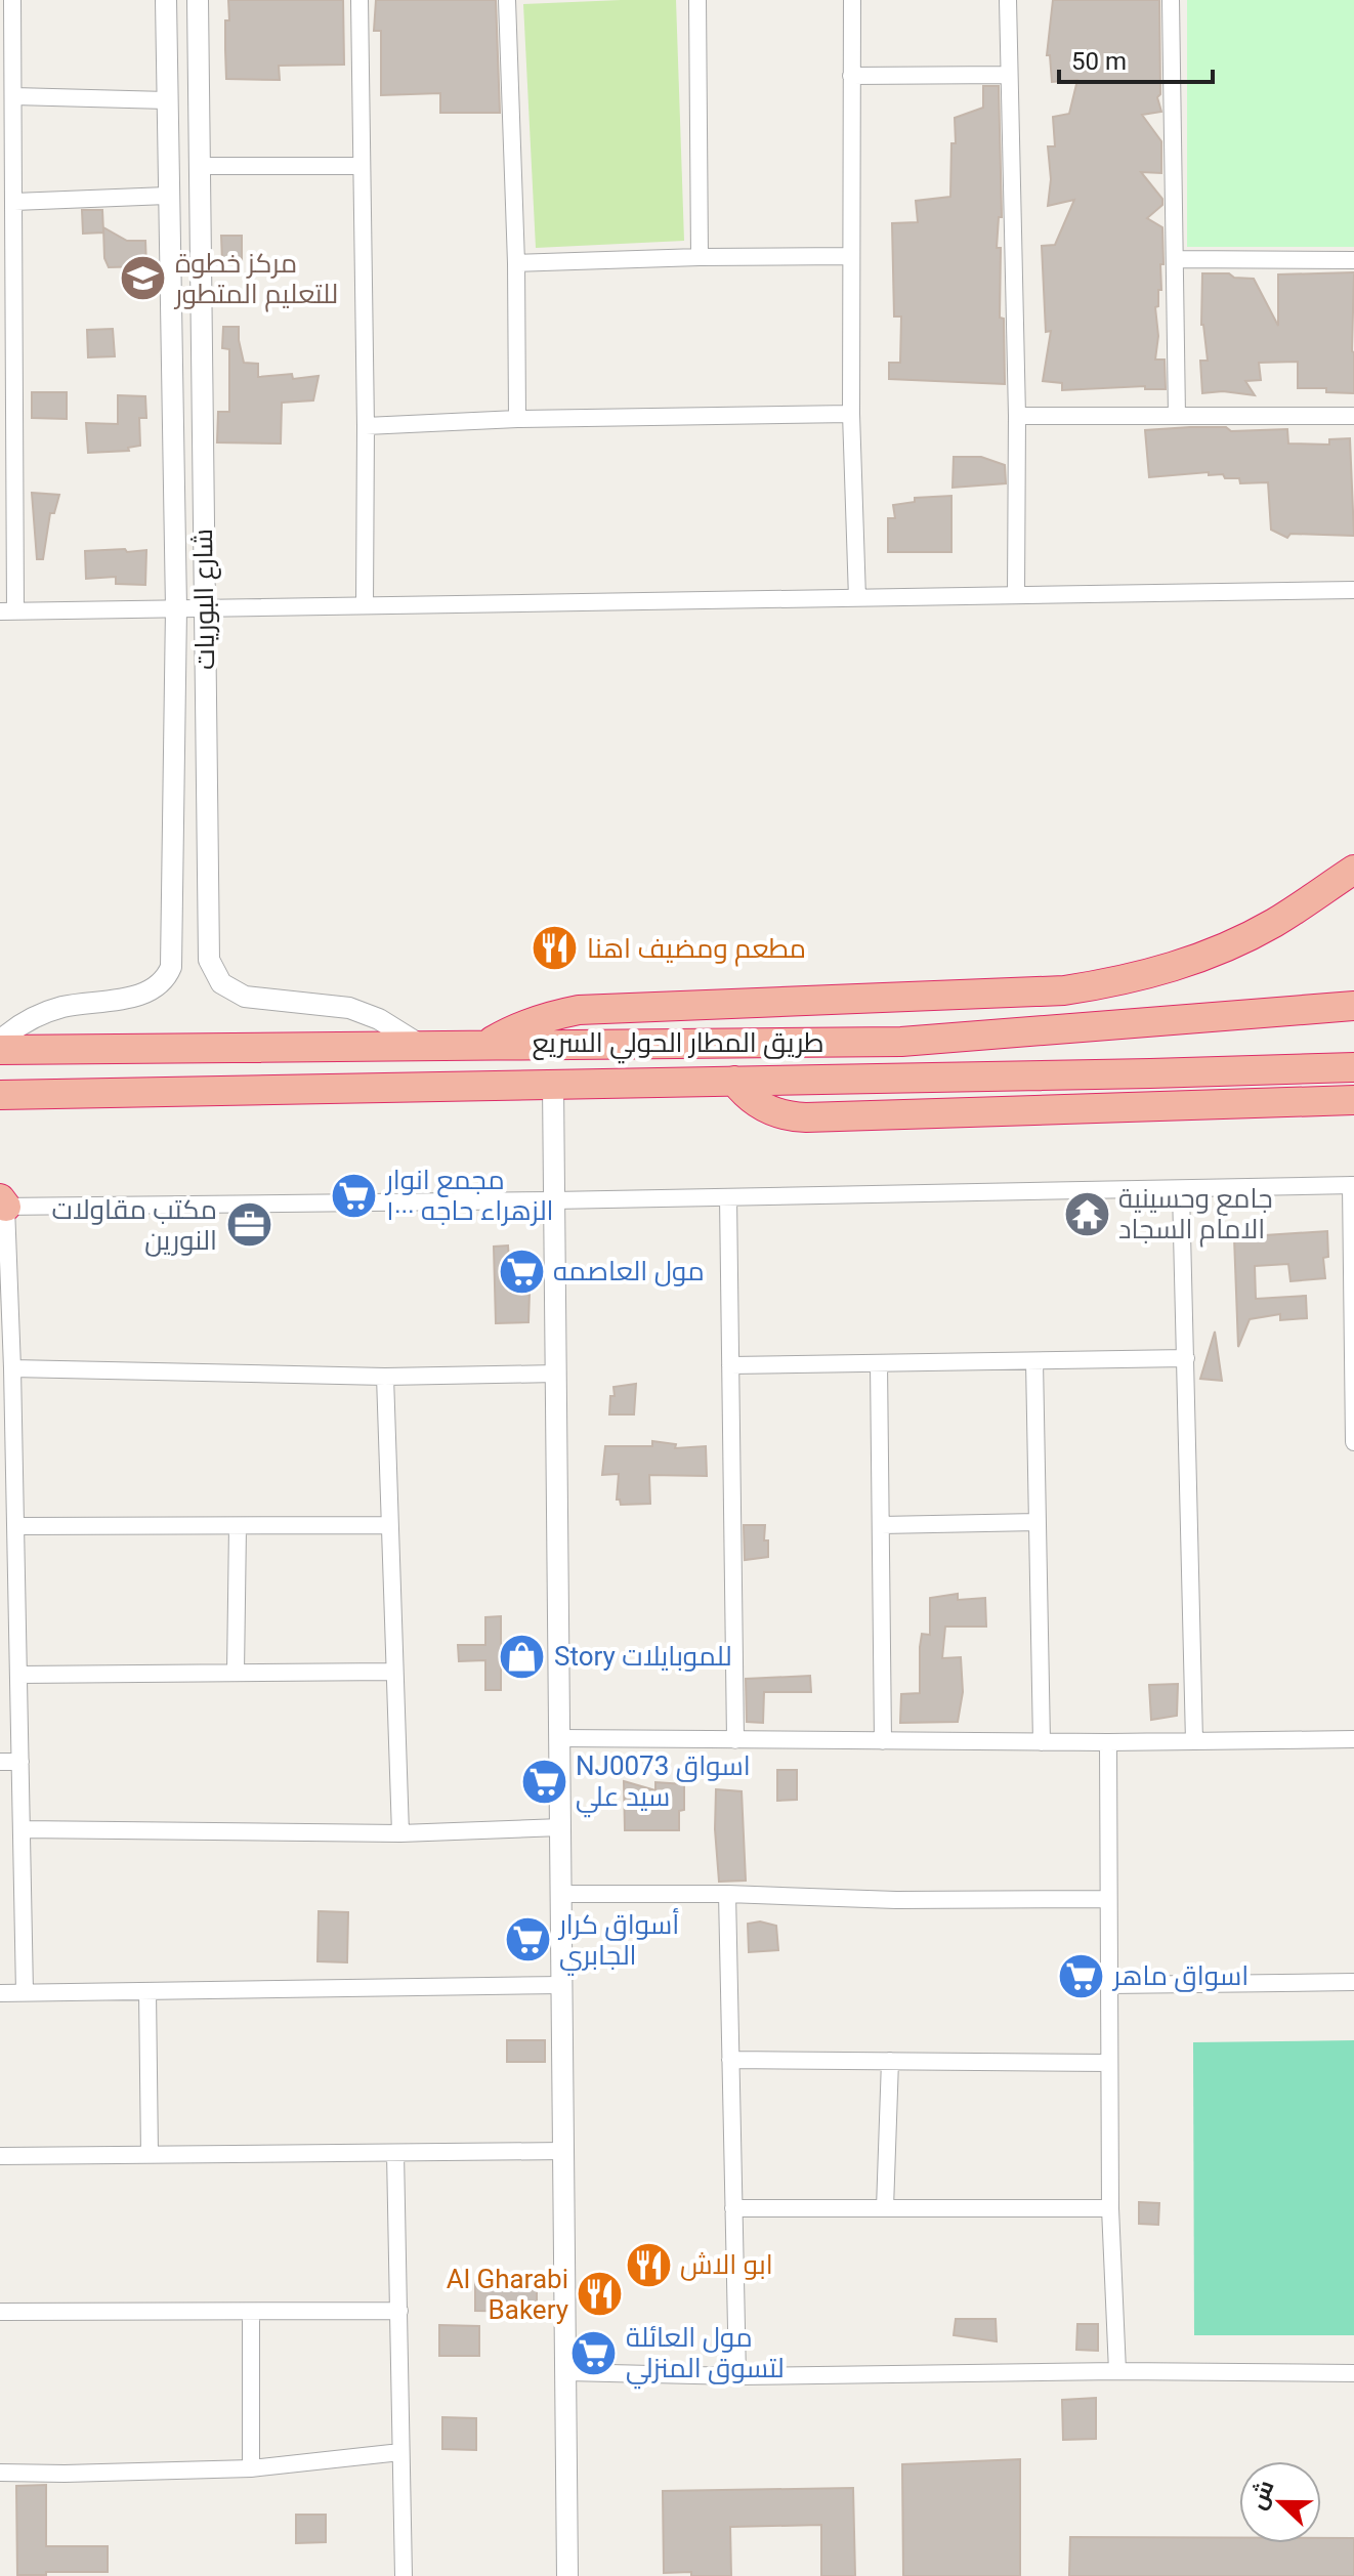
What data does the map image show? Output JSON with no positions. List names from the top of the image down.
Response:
{
  "streets": {
    "highway": ["طريق المطار الحولي السريع"],
    "street": ["شارع البوريات"]
  },
  "crossings": [
    ["شارع البوريات", "طريق المطار الحولي السريع"]
  ],
  "places": {
    "school or university": ["مركز خطوة للتعليم المتطور"],
    "restaurant": ["مطعم ومضيف اهنا", "ابو الاش", "Al Gharabi Bakery"],
    "supermarket": [
      "مجمع انوار الزهراء حاجه ١٠٠٠",
      "مول العاصمه",
      "NJ0073 اسواق سيد علي",
      "أسواق كرار الجابري",
      "اسواق ماهر",
      "مول العائلة لتسوق المنزلي"
    ],
    "temple": ["جامع وحسينية الامام السجاد"],
    "office": ["مكتب مقاولات النورين"],
    "shop": ["Story للموبايلات"]
  },
  "scale_bar": "50 m",
  "north": "left"
}
